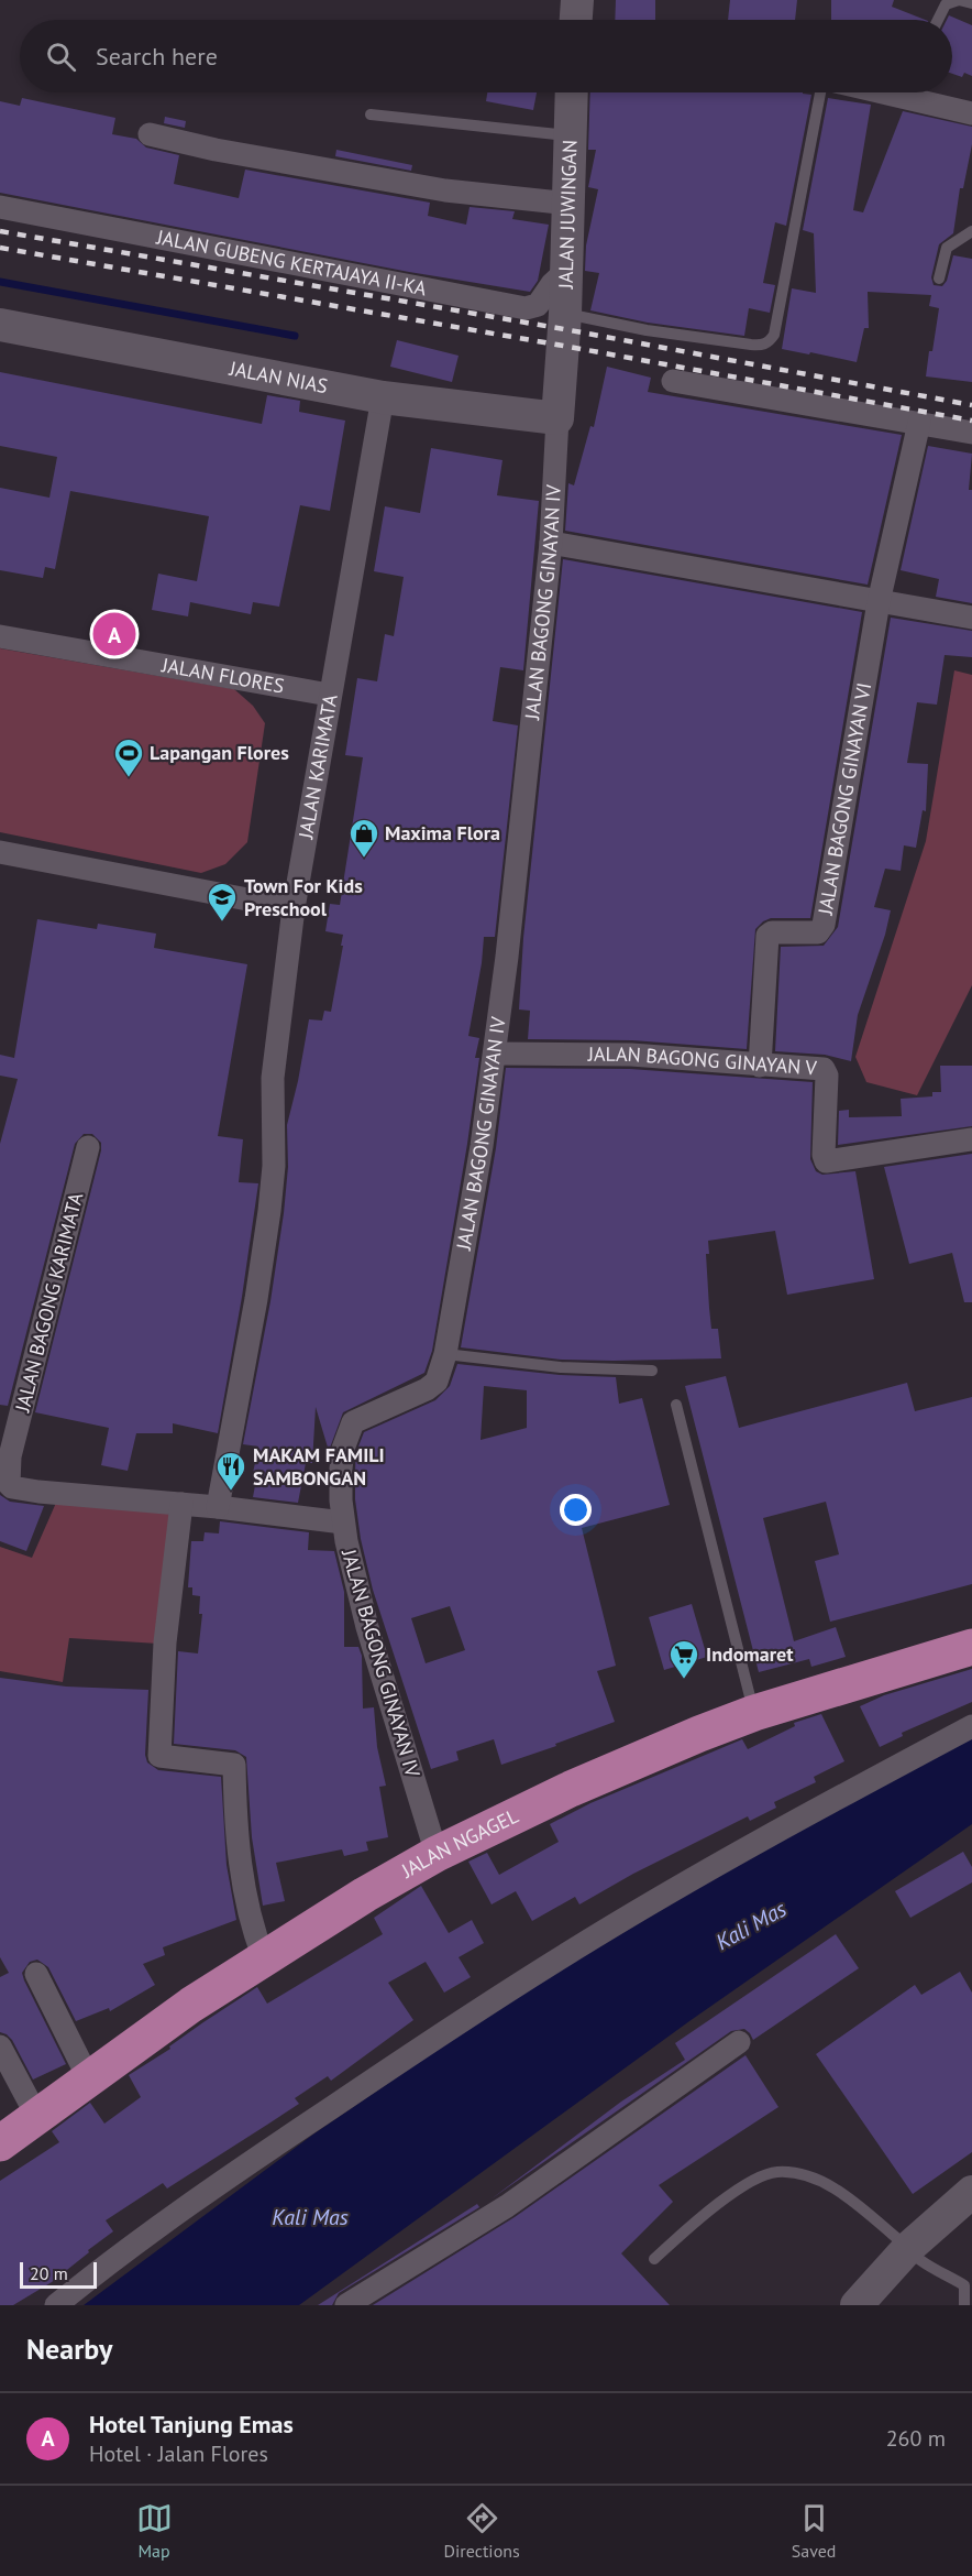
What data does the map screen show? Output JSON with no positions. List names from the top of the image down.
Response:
{
  "streets": {
    "highway": ["JALAN NGAGEL"],
    "street": [
      "JALAN JUWINGAN",
      "JALAN GUBENG KERTAJAYA II-KA",
      "JALAN NIAS",
      "JALAN BAGONG GINAYAN IV",
      "JALAN FLORES",
      "JALAN KARIMATA",
      "JALAN BAGONG GINAYAN VI",
      "JALAN BAGONG GINAYAN V",
      "JALAN BAGONG KARIMATA"
    ]
  },
  "crossings": [
    ["JALAN JUWINGAN", "JALAN GUBENG KERTAJAYA II-KA"],
    ["JALAN JUWINGAN", "JALAN BAGONG GINAYAN IV"],
    ["JALAN NIAS", "JALAN BAGONG GINAYAN IV"],
    ["JALAN NIAS", "JALAN KARIMATA"],
    ["JALAN BAGONG GINAYAN IV", "JALAN BAGONG GINAYAN V"],
    ["JALAN BAGONG GINAYAN IV", "JALAN BAGONG KARIMATA"],
    ["JALAN BAGONG GINAYAN IV", "JALAN NGAGEL"],
    ["JALAN FLORES", "JALAN KARIMATA"],
    ["JALAN KARIMATA", "JALAN BAGONG KARIMATA"],
    ["JALAN BAGONG GINAYAN VI", "JALAN BAGONG GINAYAN V"]
  ],
  "water": ["Kali Mas"],
  "places": {
    "sports": ["Lapangan Flores"],
    "shop": ["Maxima Flora"],
    "school or university": ["Town For Kids Preschool"],
    "restaurant": ["MAKAM FAMILI SAMBONGAN"],
    "supermarket": ["Indomaret"]
  },
  "scale_bar": "20 m",
  "page": {
    "search": "Search here",
    "pins": "A",
    "scale": "20 m",
    "heading": "Nearby",
    "list": [
      {
        "mark": "A",
        "name": "Hotel Tanjung Emas",
        "note": "Hotel · Jalan Flores",
        "value": "260 m"
      }
    ],
    "nav": ["Map", "Directions", "Saved"]
  }
}
